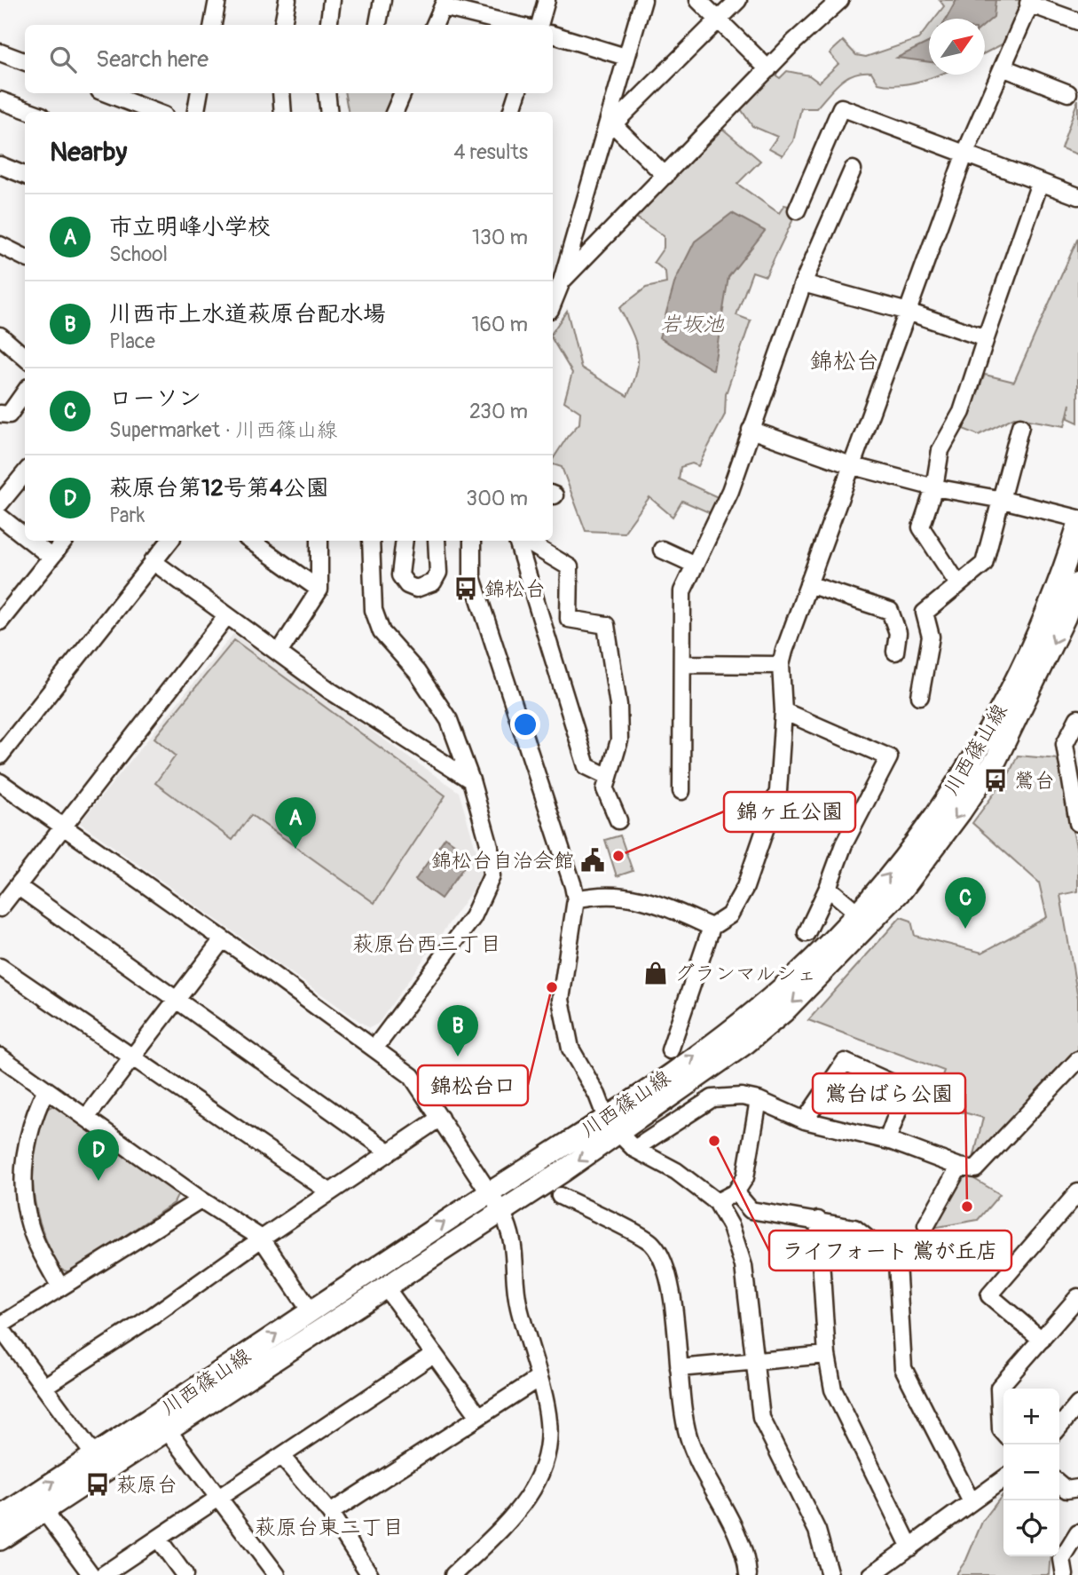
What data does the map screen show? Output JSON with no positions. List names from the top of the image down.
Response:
{
  "streets": {
    "main road": ["川西篠山線"]
  },
  "districts": ["錦松台", "萩原台西三丁目", "萩原台東二丁目"],
  "water": ["岩坂池"],
  "places": {
    "bus stop": ["錦松台", "鶯台", "萩原台"],
    "other": [
      "錦ヶ丘公園",
      "錦松台口",
      "ライフォート 鴬が丘店",
      "鴬台ばら公園"
    ],
    "public building": ["錦松台自治会館"],
    "shop": ["グランマルシェ"]
  },
  "north": "top right",
  "page": {
    "search": "Search here",
    "heading": ["Nearby", "4 results"],
    "list": [
      {
        "mark": "A",
        "name": "市立明峰小学校",
        "note": "School",
        "value": "130 m"
      },
      {
        "mark": "B",
        "name": "川西市上水道萩原台配水場",
        "note": "Place",
        "value": "160 m"
      },
      {
        "mark": "C",
        "name": "ローソン",
        "note": "Supermarket · 川西篠山線",
        "value": "230 m"
      },
      {
        "mark": "D",
        "name": "萩原台第12号第4公園",
        "note": "Park",
        "value": "300 m"
      }
    ],
    "pins": [
      "A",
      "C",
      "B",
      "D"
    ],
    "map_buttons": ["+", "−"]
  }
}
